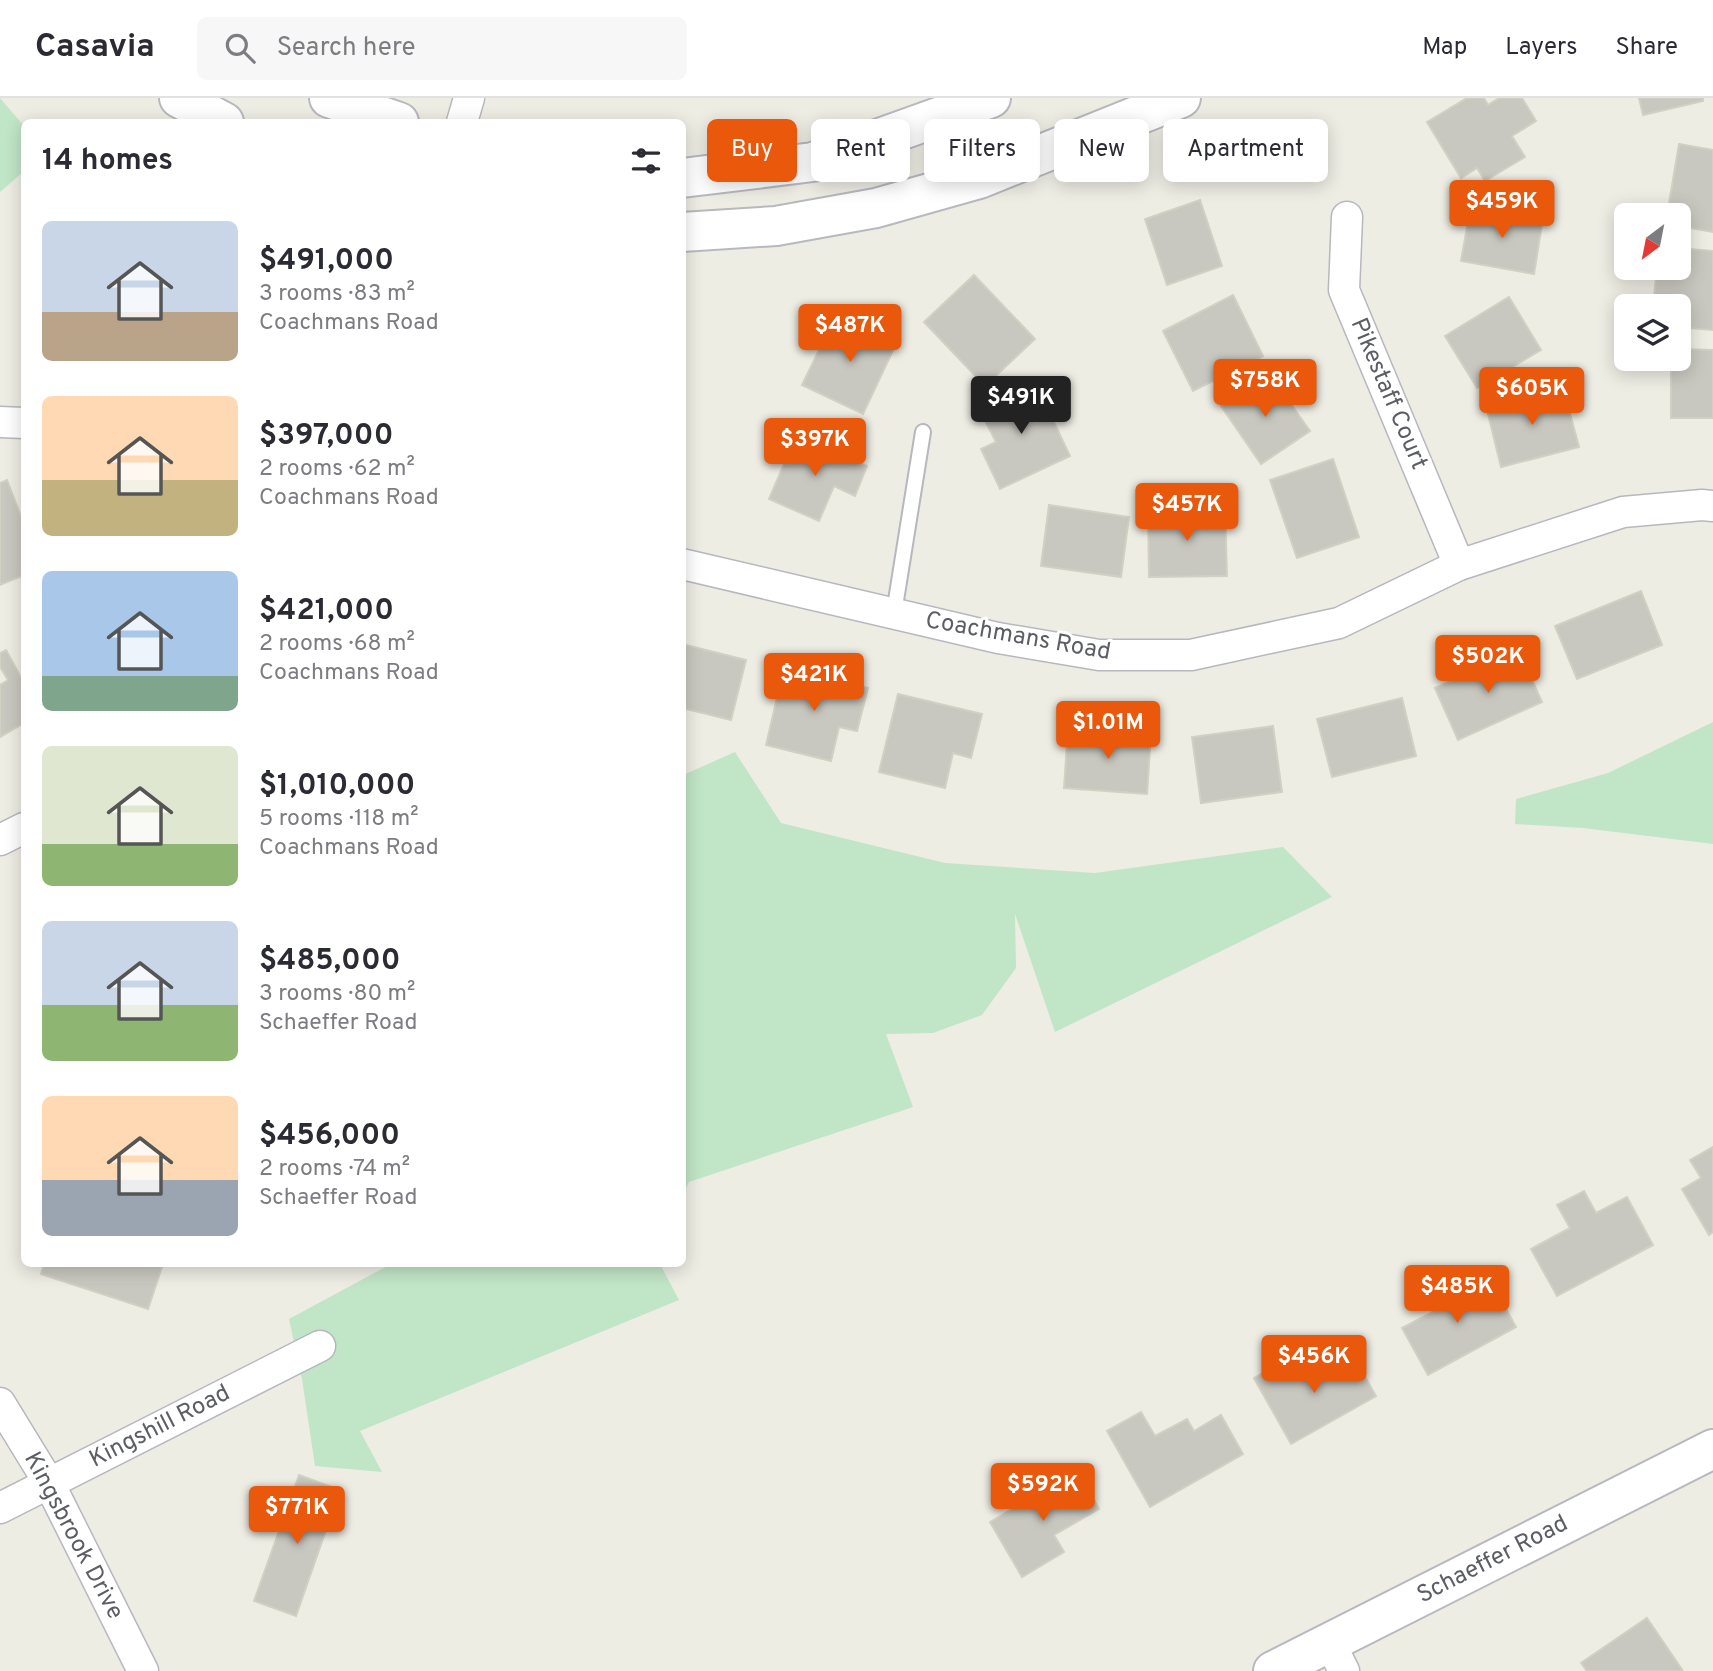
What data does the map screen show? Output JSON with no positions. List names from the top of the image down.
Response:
{
  "streets": {
    "main road": ["Schaeffer Road"],
    "street": [
      "Pikestaff Court",
      "Coachmans Road",
      "Kingshill Road",
      "Kingsbrook Drive"
    ]
  },
  "crossings": [
    ["Pikestaff Court", "Coachmans Road"],
    ["Kingshill Road", "Kingsbrook Drive"]
  ],
  "north": "bottom left",
  "page": {
    "header": "Casavia",
    "search": "Search here",
    "nav": ["Map", "Layers", "Share"],
    "chip": [
      "Buy",
      "Rent",
      "Filters",
      "New",
      "Apartment"
    ],
    "heading": "14 homes",
    "price": [
      "$459K",
      "$487K",
      "$758K",
      "$605K",
      "$491K",
      "$397K",
      "$457K",
      "$502K",
      "$421K",
      "$1.01M",
      "$485K",
      "$456K",
      "$592K",
      "$771K"
    ],
    "list": [
      {
        "name": "$491,000",
        "note": "3 rooms · 83 m² · Coachmans Road"
      },
      {
        "name": "$397,000",
        "note": "2 rooms · 62 m² · Coachmans Road"
      },
      {
        "name": "$421,000",
        "note": "2 rooms · 68 m² · Coachmans Road"
      },
      {
        "name": "$1,010,000",
        "note": "5 rooms · 118 m² · Coachmans Road"
      },
      {
        "name": "$485,000",
        "note": "3 rooms · 80 m² · Schaeffer Road"
      },
      {
        "name": "$456,000",
        "note": "2 rooms · 74 m² · Schaeffer Road"
      }
    ]
  }
}
